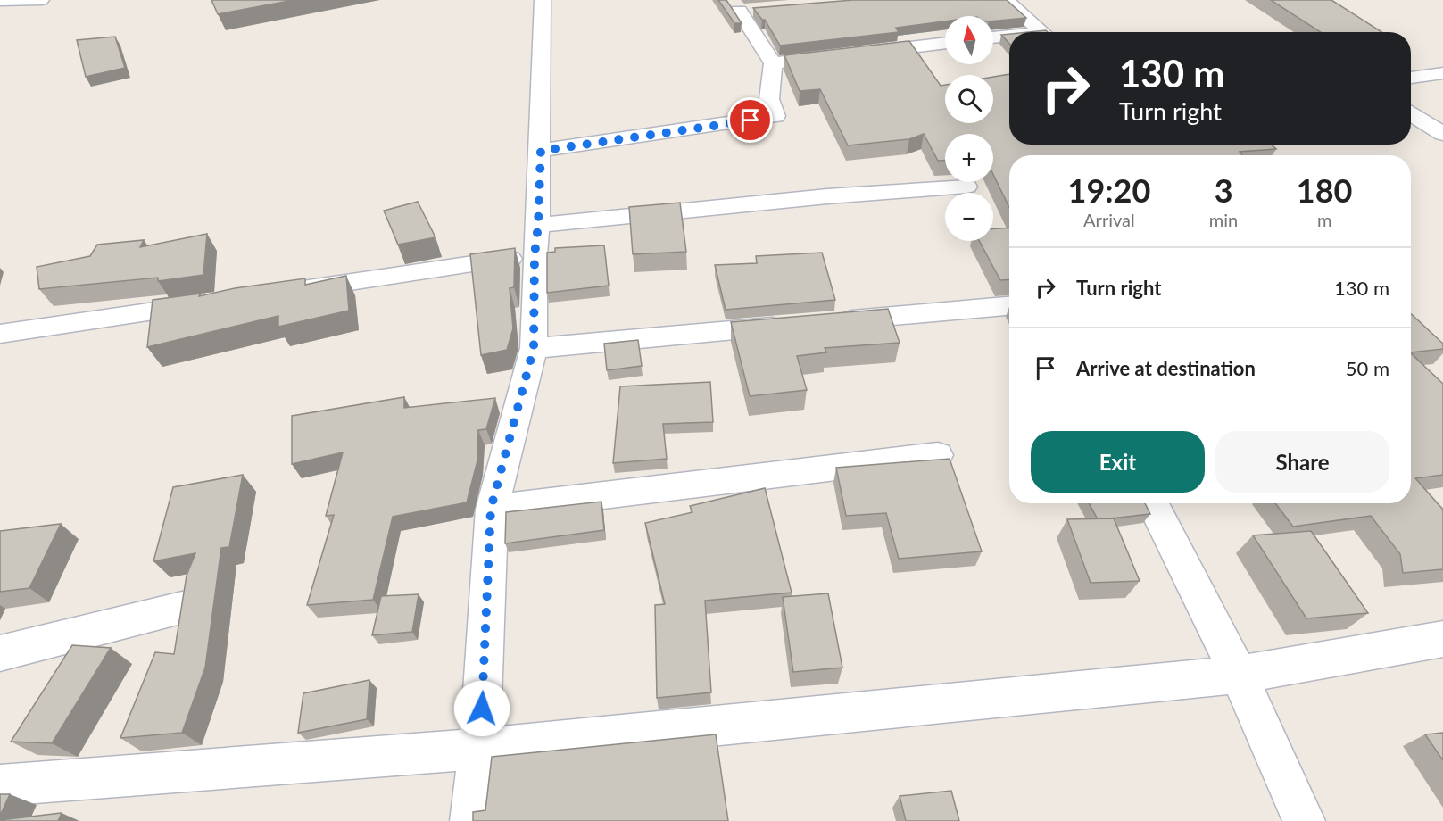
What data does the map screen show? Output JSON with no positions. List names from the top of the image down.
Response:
{
  "north": "top",
  "page": {
    "map_buttons": ["+", "−"],
    "turn": ["130 m", "Turn right"],
    "eta": [
      "19:20",
      "Arrival",
      "3",
      "min",
      "180",
      "m"
    ],
    "list": [
      {
        "name": "Turn right",
        "value": "130 m"
      },
      {
        "name": "Arrive at destination",
        "value": "50 m"
      }
    ],
    "buttons": ["Exit", "Share"]
  }
}
